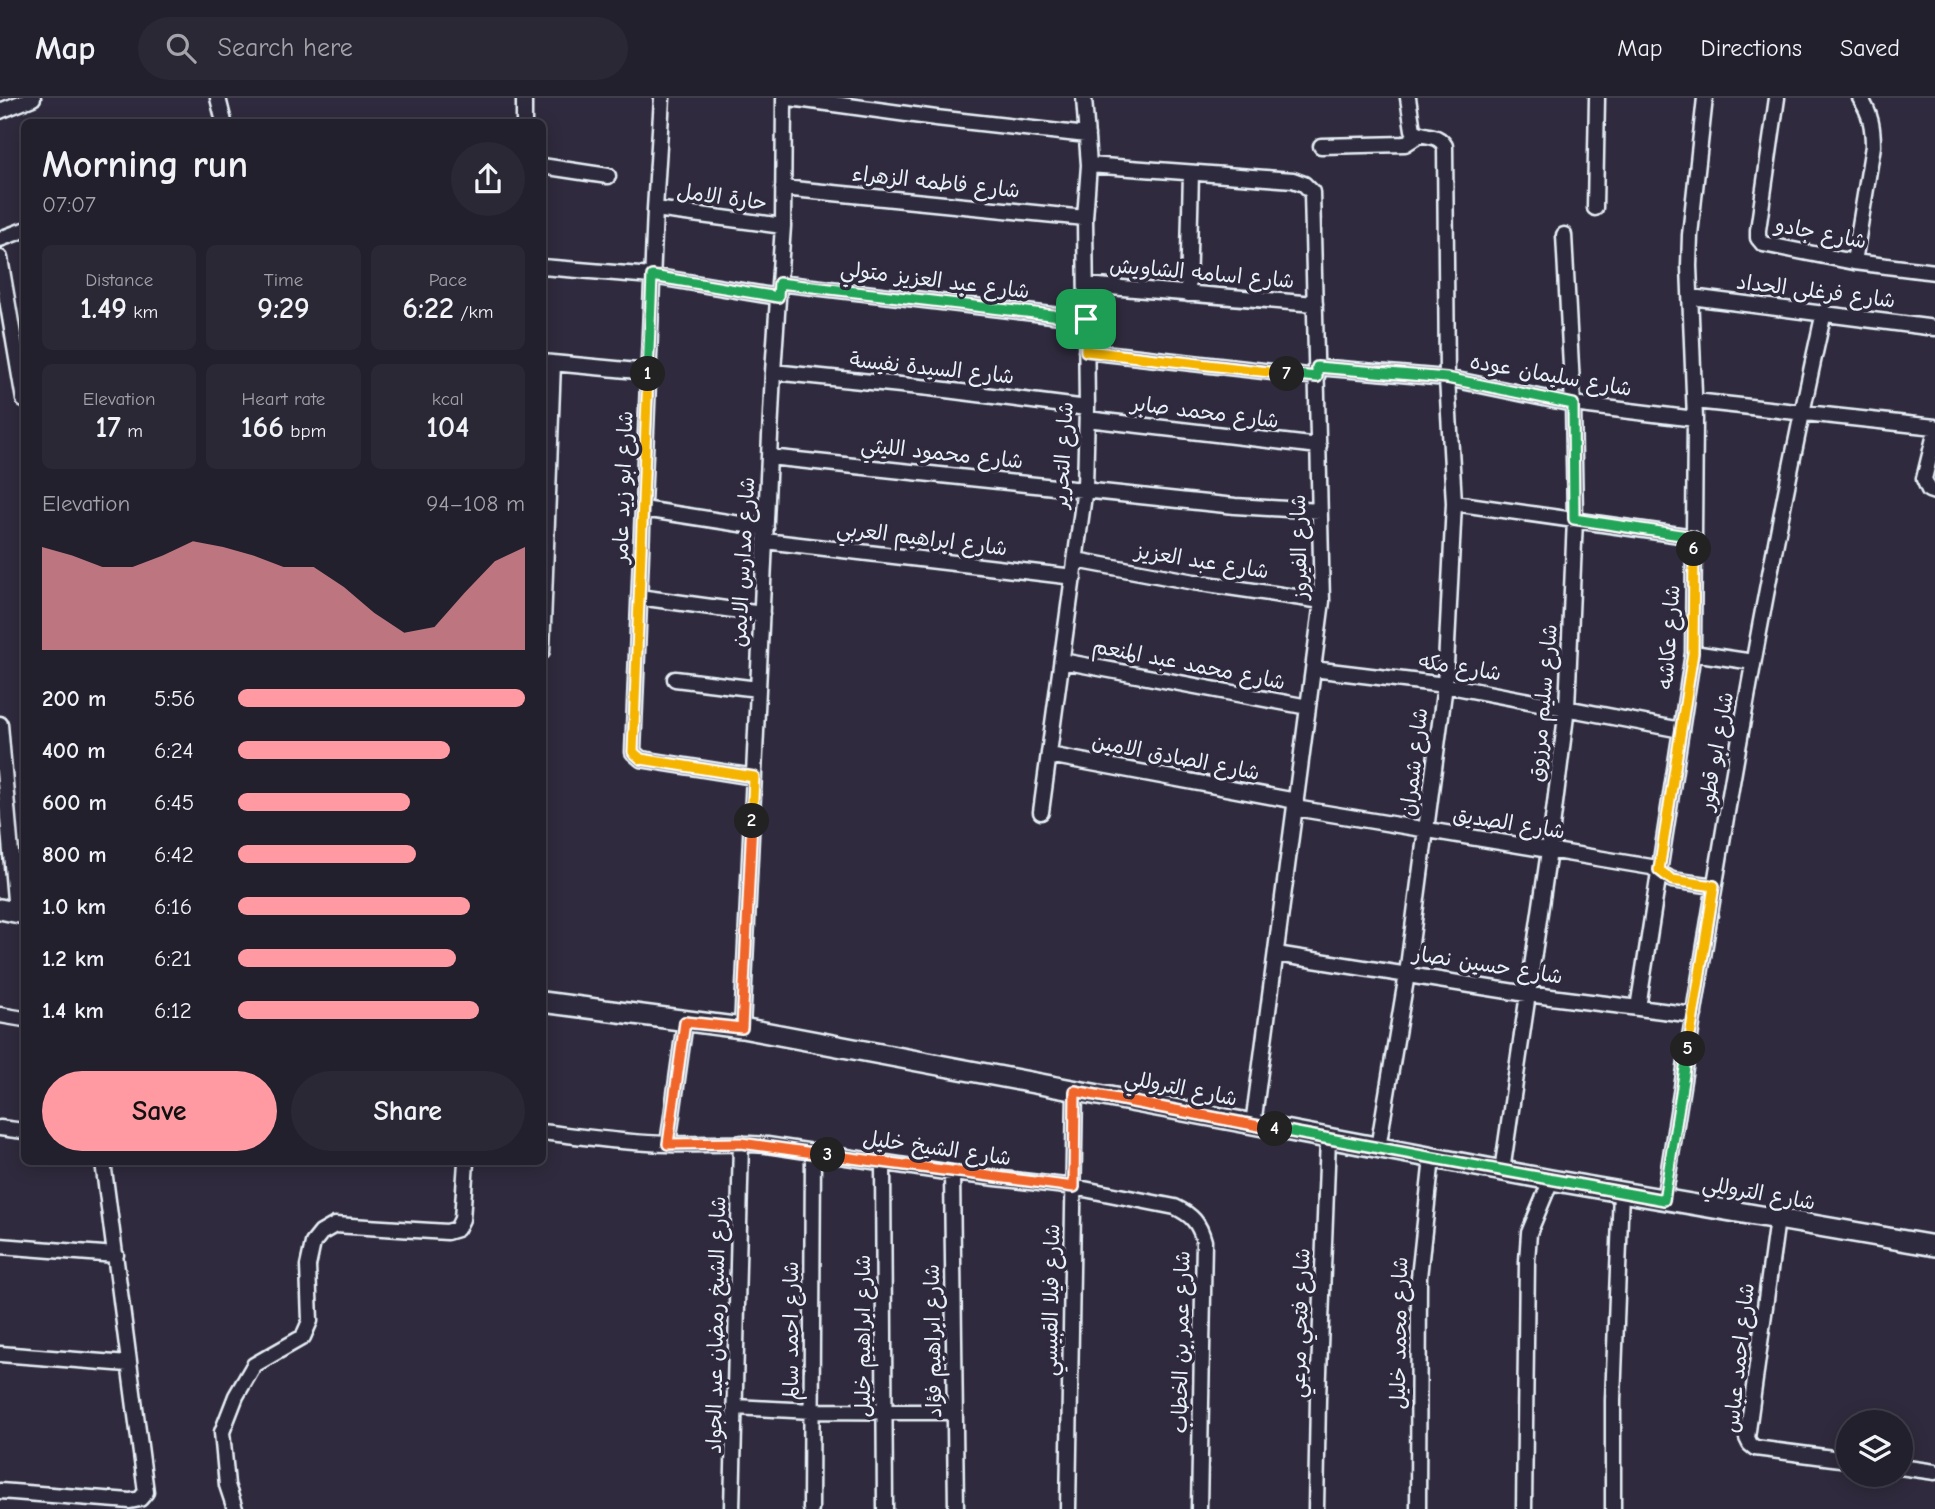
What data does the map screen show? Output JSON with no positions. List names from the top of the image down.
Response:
{
  "streets": {
    "street": [
      "شارع فاطمه الزهراء",
      "حارة الامل",
      "شارع جادو",
      "شارع اسامه الشاويش",
      "شارع عبد العزيز متولي",
      "شارع فرغلى الحداد",
      "شارع السيدة نفيسة",
      "شارع سليمان عوده",
      "شارع محمد صابر",
      "شارع محمود الليثي",
      "شارع التحرير",
      "شارع ابو زيد عامر",
      "شارع ابراهيم العربي",
      "شارع الفيروز",
      "شارع عبد العزيز",
      "شارع مدارس الايمن",
      "شارع عكاشه",
      "شارع محمد عبد المنعم",
      "شارع مكه",
      "شارع سليم مرزوق",
      "شارع ابو قطور",
      "شارع الصادق الامين",
      "شارع شمران",
      "شارع الصديق",
      "شارع حسين نصار",
      "شارع التروللي",
      "شارع الشيخ خليل",
      "شارع فيلا القبيسي",
      "شارع فتحي مرعي",
      "شارع الشيخ رمضان عبد الجواد",
      "شارع احمد سالم",
      "شارع محمد خليل",
      "شارع ابراهيم خليل",
      "شارع ابراهيم فؤاد",
      "شارع عمر بن الخطاب",
      "شارع احمد عباس"
    ]
  },
  "crossings": [
    ["شارع فاطمه الزهراء", "شارع التحرير"],
    ["شارع فاطمه الزهراء", "شارع مدارس الايمن"],
    ["حارة الامل", "شارع ابو زيد عامر"],
    ["حارة الامل", "شارع مدارس الايمن"],
    ["شارع اسامه الشاويش", "شارع التحرير"],
    ["شارع اسامه الشاويش", "شارع الفيروز"],
    ["شارع عبد العزيز متولي", "شارع التحرير"],
    ["شارع عبد العزيز متولي", "شارع ابو زيد عامر"],
    ["شارع عبد العزيز متولي", "شارع مدارس الايمن"],
    ["شارع فرغلى الحداد", "شارع عكاشه"],
    ["شارع فرغلى الحداد", "شارع ابو قطور"],
    ["شارع السيدة نفيسة", "شارع محمد صابر"],
    ["شارع السيدة نفيسة", "شارع التحرير"],
    ["شارع السيدة نفيسة", "شارع مدارس الايمن"],
    ["شارع سليمان عوده", "شارع التحرير"],
    ["شارع سليمان عوده", "شارع الفيروز"],
    ["شارع سليمان عوده", "شارع عكاشه"],
    ["شارع سليمان عوده", "شارع سليم مرزوق"],
    ["شارع سليمان عوده", "شارع شمران"],
    ["شارع محمد صابر", "شارع التحرير"],
    ["شارع محمد صابر", "شارع الفيروز"],
    ["شارع محمود الليثي", "شارع التحرير"],
    ["شارع محمود الليثي", "شارع الفيروز"],
    ["شارع محمود الليثي", "شارع مدارس الايمن"],
    ["شارع التحرير", "شارع ابراهيم العربي"],
    ["شارع التحرير", "شارع الفيروز"],
    ["شارع التحرير", "شارع عبد العزيز"],
    ["شارع التحرير", "شارع محمد عبد المنعم"],
    ["شارع التحرير", "شارع الصادق الامين"],
    ["شارع ابو زيد عامر", "شارع ابراهيم العربي"],
    ["شارع ابو زيد عامر", "شارع مدارس الايمن"],
    ["شارع ابراهيم العربي", "شارع مدارس الايمن"],
    ["شارع الفيروز", "شارع عبد العزيز"],
    ["شارع الفيروز", "شارع محمد عبد المنعم"],
    ["شارع الفيروز", "شارع مكه"],
    ["شارع الفيروز", "شارع الصادق الامين"],
    ["شارع الفيروز", "شارع الصديق"],
    ["شارع الفيروز", "شارع حسين نصار"],
    ["شارع الفيروز", "شارع التروللي"],
    ["شارع مدارس الايمن", "شارع التروللي"],
    ["شارع عكاشه", "شارع مكه"],
    ["شارع عكاشه", "شارع الصديق"],
    ["شارع عكاشه", "شارع حسين نصار"],
    ["شارع مكه", "شارع سليم مرزوق"],
    ["شارع مكه", "شارع شمران"],
    ["شارع سليم مرزوق", "شارع الصديق"],
    ["شارع سليم مرزوق", "شارع حسين نصار"],
    ["شارع سليم مرزوق", "شارع التروللي"],
    ["شارع ابو قطور", "شارع الصديق"],
    ["شارع ابو قطور", "شارع حسين نصار"],
    ["شارع ابو قطور", "شارع التروللي"],
    ["شارع الصادق الامين", "شارع الصديق"],
    ["شارع شمران", "شارع الصديق"],
    ["شارع شمران", "شارع حسين نصار"],
    ["شارع شمران", "شارع التروللي"],
    ["شارع التروللي", "شارع فيلا القبيسي"],
    ["شارع التروللي", "شارع فتحي مرعي"],
    ["شارع التروللي", "شارع محمد خليل"],
    ["شارع التروللي", "شارع احمد عباس"],
    ["شارع الشيخ خليل", "شارع فيلا القبيسي"],
    ["شارع الشيخ خليل", "شارع الشيخ رمضان عبد الجواد"],
    ["شارع الشيخ خليل", "شارع احمد سالم"],
    ["شارع الشيخ خليل", "شارع ابراهيم خليل"],
    ["شارع الشيخ خليل", "شارع ابراهيم فؤاد"],
    ["شارع الشيخ خليل", "شارع عمر بن الخطاب"],
    ["شارع فيلا القبيسي", "شارع عمر بن الخطاب"]
  ],
  "page": {
    "header": "Map",
    "search": "Search here",
    "nav": ["Map", "Directions", "Saved"],
    "heading": ["Morning run", "07:07"],
    "stats": [
      ["Distance", "1.49 km"],
      ["Time", "9:29"],
      ["Pace", "6:22 /km"],
      ["Elevation", "17 m"],
      ["Heart rate", "166 bpm"],
      ["kcal", "104"]
    ],
    "pins": [
      "1",
      "7",
      "6",
      "2",
      "5",
      "4",
      "3"
    ],
    "chart": ["Elevation", "94–108 m"],
    "list": [
      {
        "name": "200 m",
        "note": "5:56"
      },
      {
        "name": "400 m",
        "note": "6:24"
      },
      {
        "name": "600 m",
        "note": "6:45"
      },
      {
        "name": "800 m",
        "note": "6:42"
      },
      {
        "name": "1.0 km",
        "note": "6:16"
      },
      {
        "name": "1.2 km",
        "note": "6:21"
      },
      {
        "name": "1.4 km",
        "note": "6:12"
      }
    ],
    "buttons": ["Save", "Share"]
  }
}
